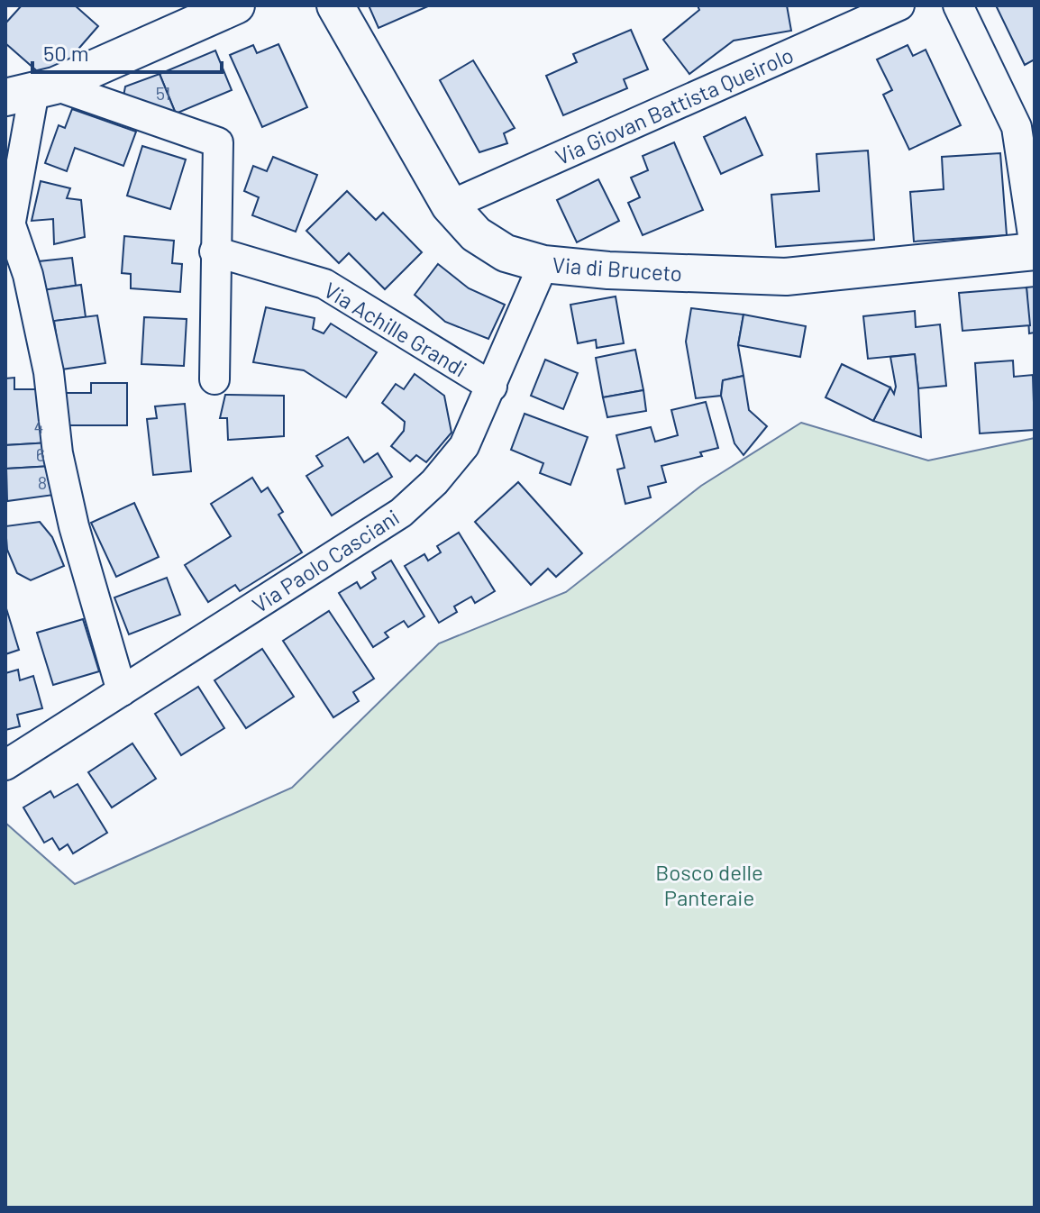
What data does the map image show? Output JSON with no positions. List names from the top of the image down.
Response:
{
  "streets": {
    "main road": ["Via di Bruceto"],
    "street": ["Via Giovan Battista Queirolo", "Via Achille Grandi", "Via Paolo Casciani"]
  },
  "crossings": [
    ["Via Giovan Battista Queirolo", "Via di Bruceto"],
    ["Via di Bruceto", "Via Paolo Casciani"],
    ["Via Achille Grandi", "Via Paolo Casciani"]
  ],
  "parks": ["Bosco delle Panteraie"],
  "house_numbers": [
    "51",
    "4",
    "6",
    "8"
  ],
  "scale_bar": "50 m"
}
